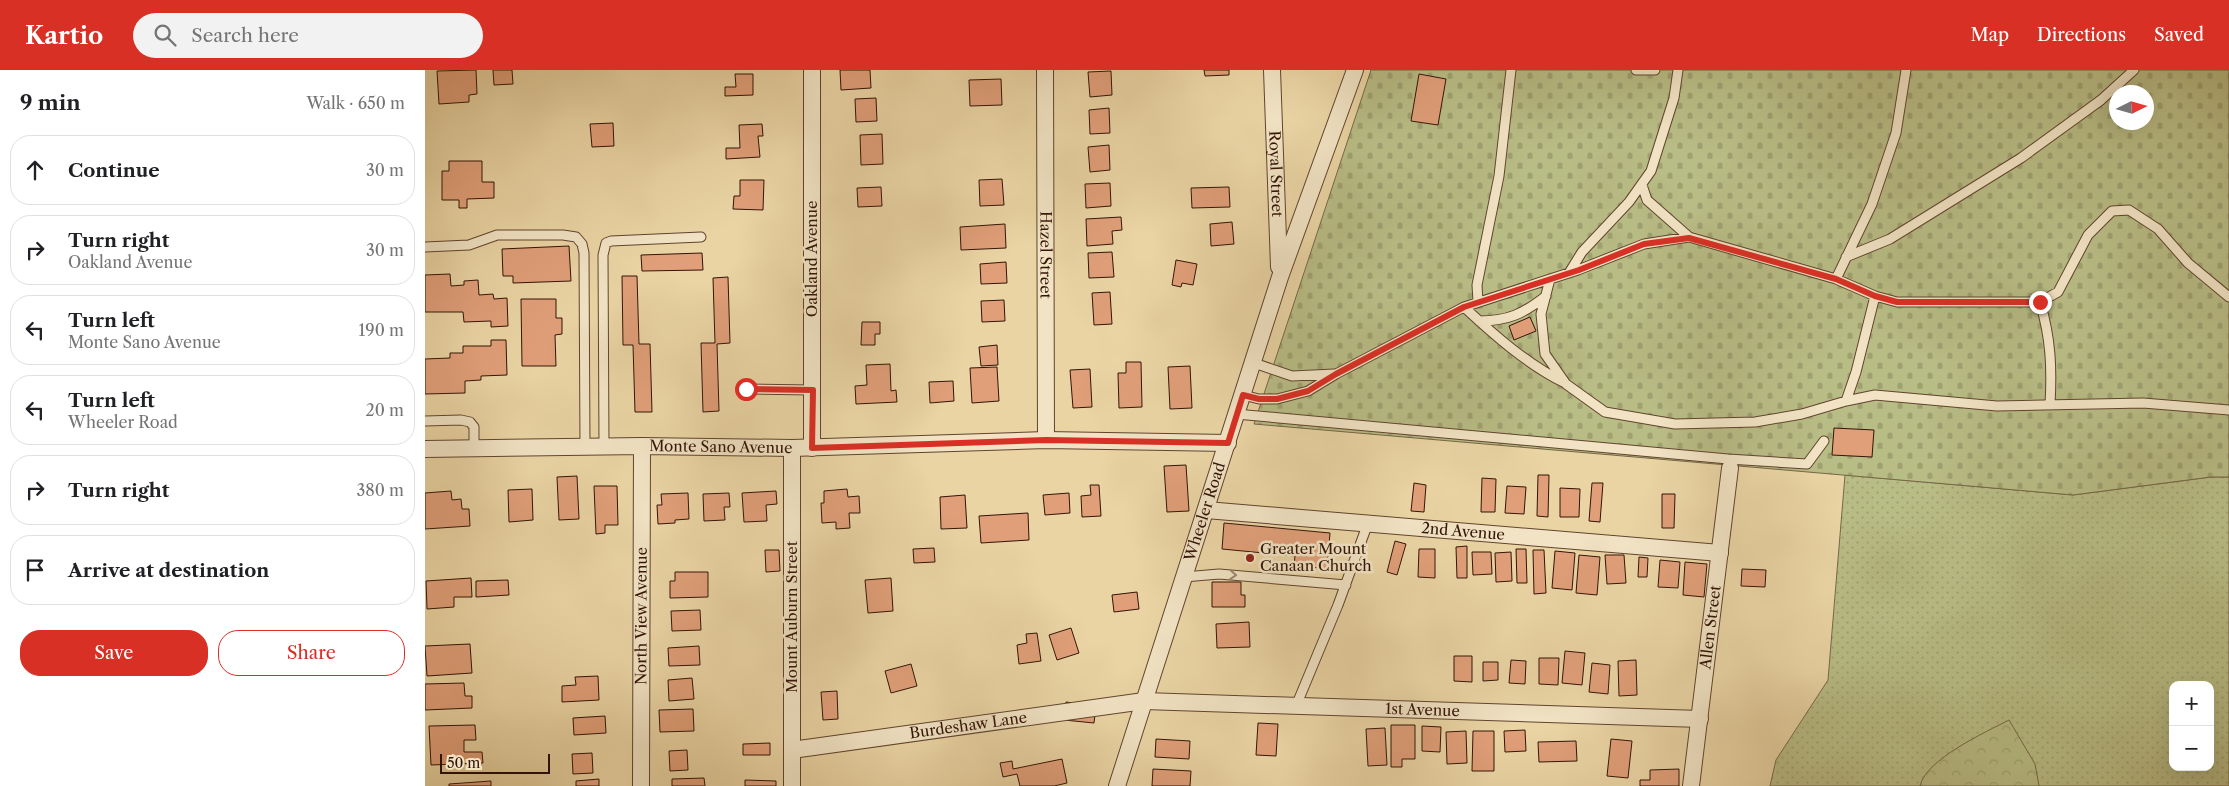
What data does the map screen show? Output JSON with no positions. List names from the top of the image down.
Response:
{
  "streets": {
    "street": [
      "Royal Street",
      "Hazel Street",
      "Oakland Avenue",
      "Monte Sano Avenue",
      "Wheeler Road",
      "2nd Avenue",
      "North View Avenue",
      "Mount Auburn Street",
      "Allen Street",
      "1st Avenue",
      "Burdeshaw Lane"
    ]
  },
  "crossings": [
    ["Royal Street", "Wheeler Road"],
    ["Hazel Street", "Monte Sano Avenue"],
    ["Oakland Avenue", "Monte Sano Avenue"],
    ["Monte Sano Avenue", "Wheeler Road"],
    ["Monte Sano Avenue", "North View Avenue"],
    ["Monte Sano Avenue", "Mount Auburn Street"],
    ["Wheeler Road", "2nd Avenue"],
    ["Wheeler Road", "1st Avenue"],
    ["Wheeler Road", "Burdeshaw Lane"],
    ["2nd Avenue", "Allen Street"],
    ["Mount Auburn Street", "Burdeshaw Lane"],
    ["Allen Street", "1st Avenue"],
    ["1st Avenue", "Burdeshaw Lane"]
  ],
  "places": ["Greater Mount Canaan Church"],
  "scale_bar": "50 m",
  "north": "right",
  "page": {
    "header": "Kartio",
    "search": "Search here",
    "nav": ["Map", "Directions", "Saved"],
    "heading": ["9 min", "Walk · 650 m"],
    "list": [
      ["Continue", "30 m"],
      ["Turn right", "Oakland Avenue", "30 m"],
      ["Turn left", "Monte Sano Avenue", "190 m"],
      ["Turn left", "Wheeler Road", "20 m"],
      ["Turn right", "380 m"],
      "Arrive at destination"
    ],
    "buttons": ["Save", "Share"],
    "map_buttons": ["+", "−"],
    "scale": "50 m"
  }
}
